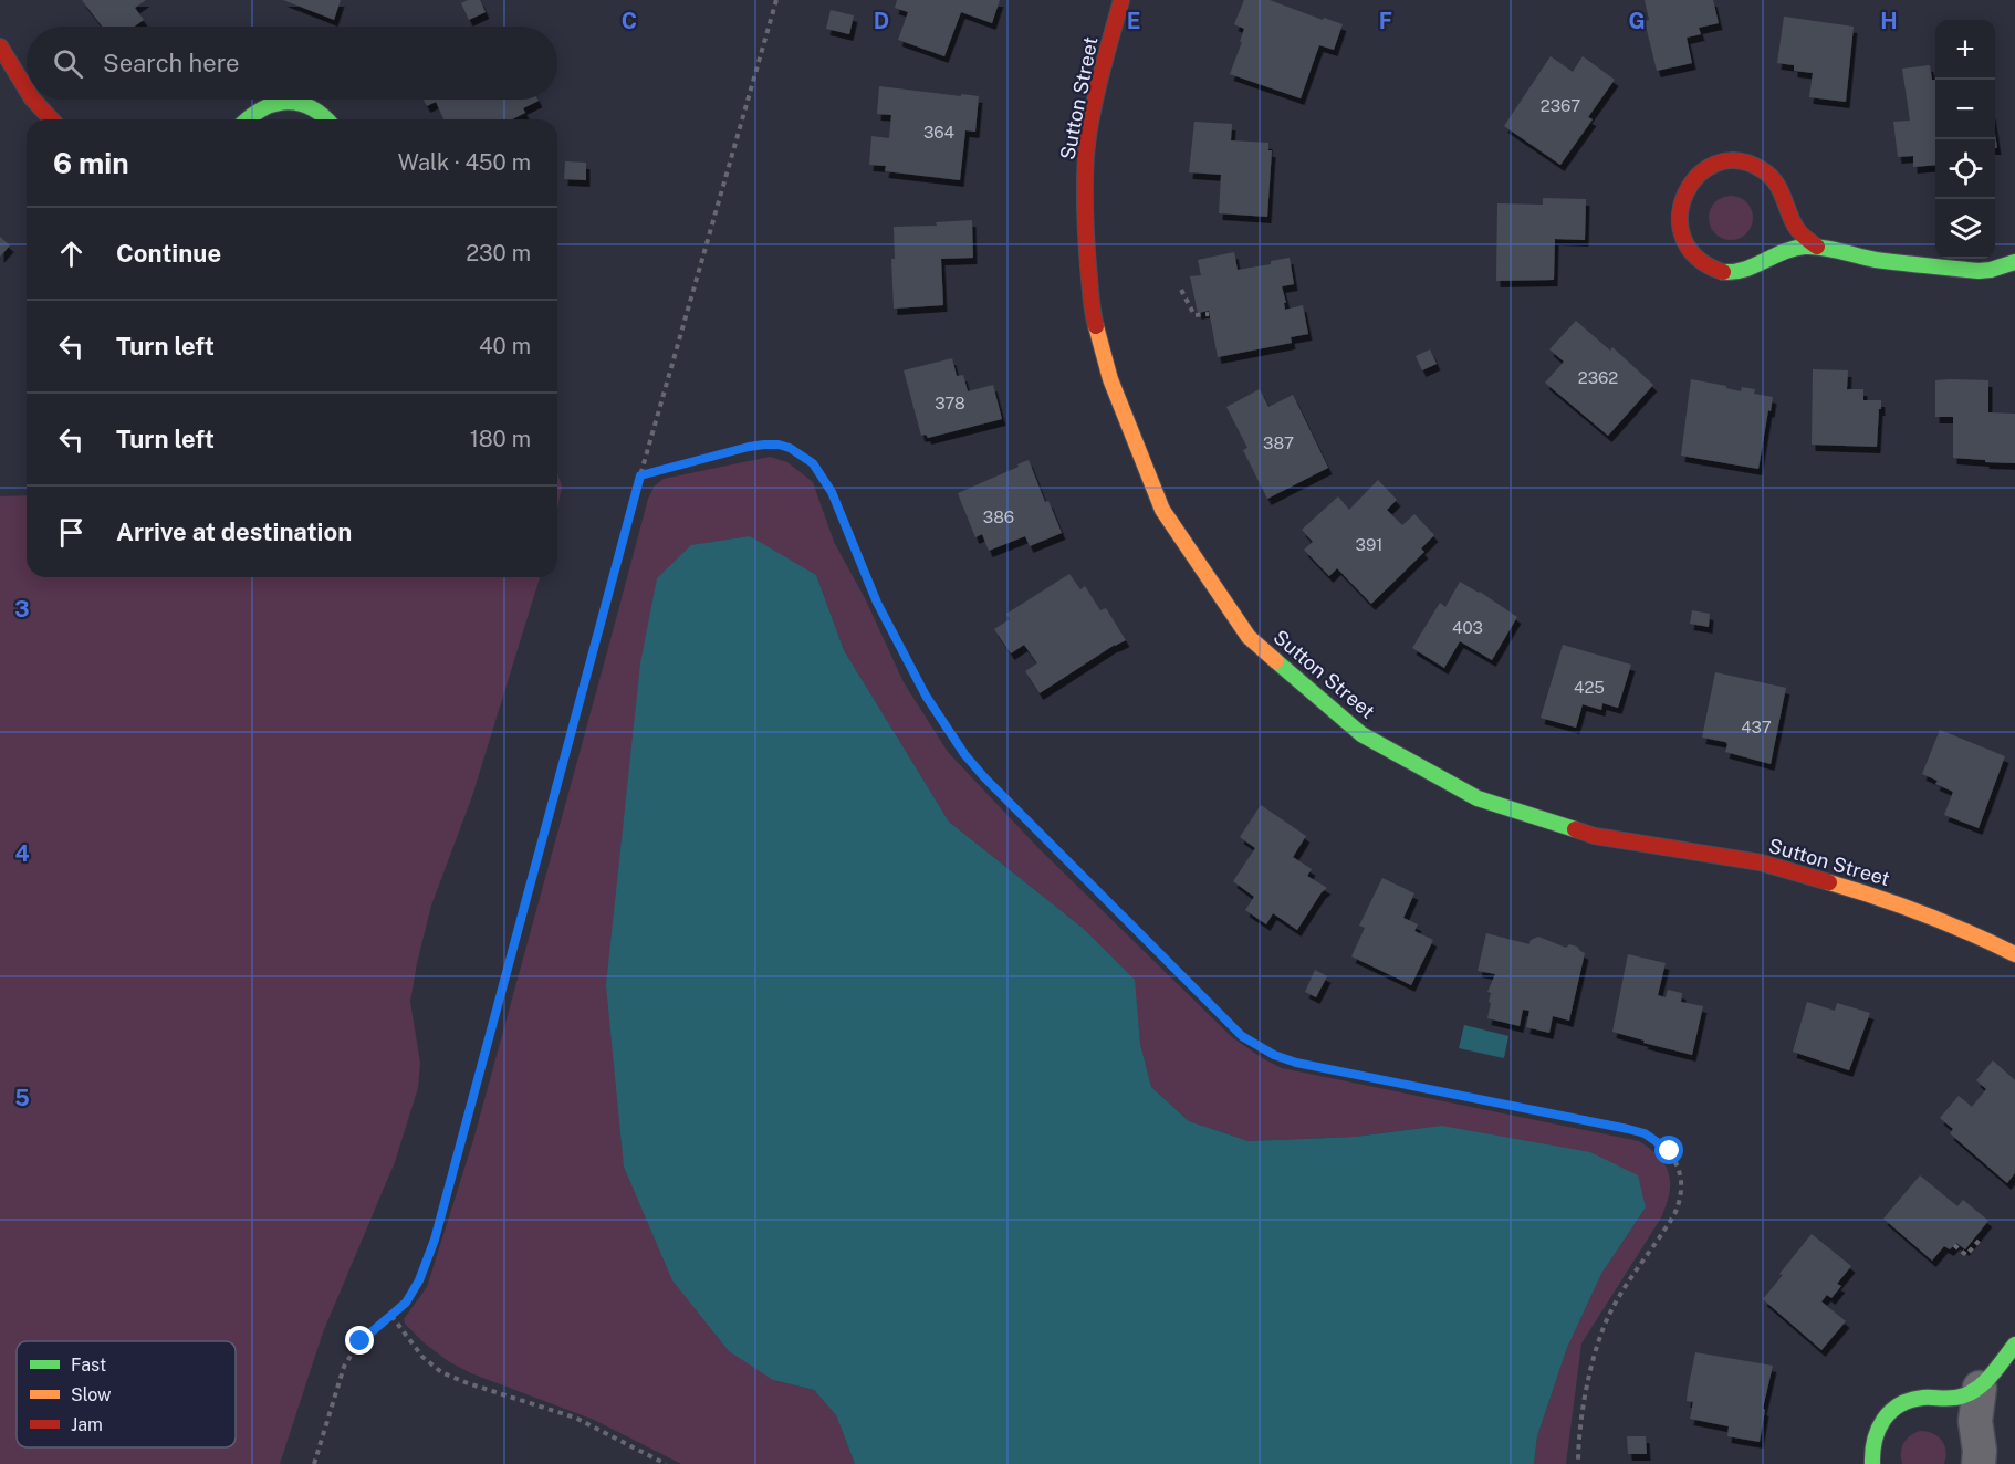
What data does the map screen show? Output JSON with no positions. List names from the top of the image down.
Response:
{
  "streets": {
    "street": ["Sutton Street"]
  },
  "house_numbers": [
    "2367",
    "364",
    "2362",
    "378",
    "387",
    "386",
    "391",
    "403",
    "425",
    "437"
  ],
  "legend": ["Fast", "Slow", "Jam"],
  "page": {
    "map_buttons": ["+", "−"],
    "search": "Search here",
    "heading": ["6 min", "Walk · 450 m"],
    "list": [
      ["Continue", "230 m"],
      ["Turn left", "40 m"],
      ["Turn left", "180 m"],
      "Arrive at destination"
    ]
  },
  "grid": {
    "columns": [
      "C",
      "D",
      "E",
      "F",
      "G",
      "H"
    ],
    "rows": ["3", "4", "5"]
  }
}
